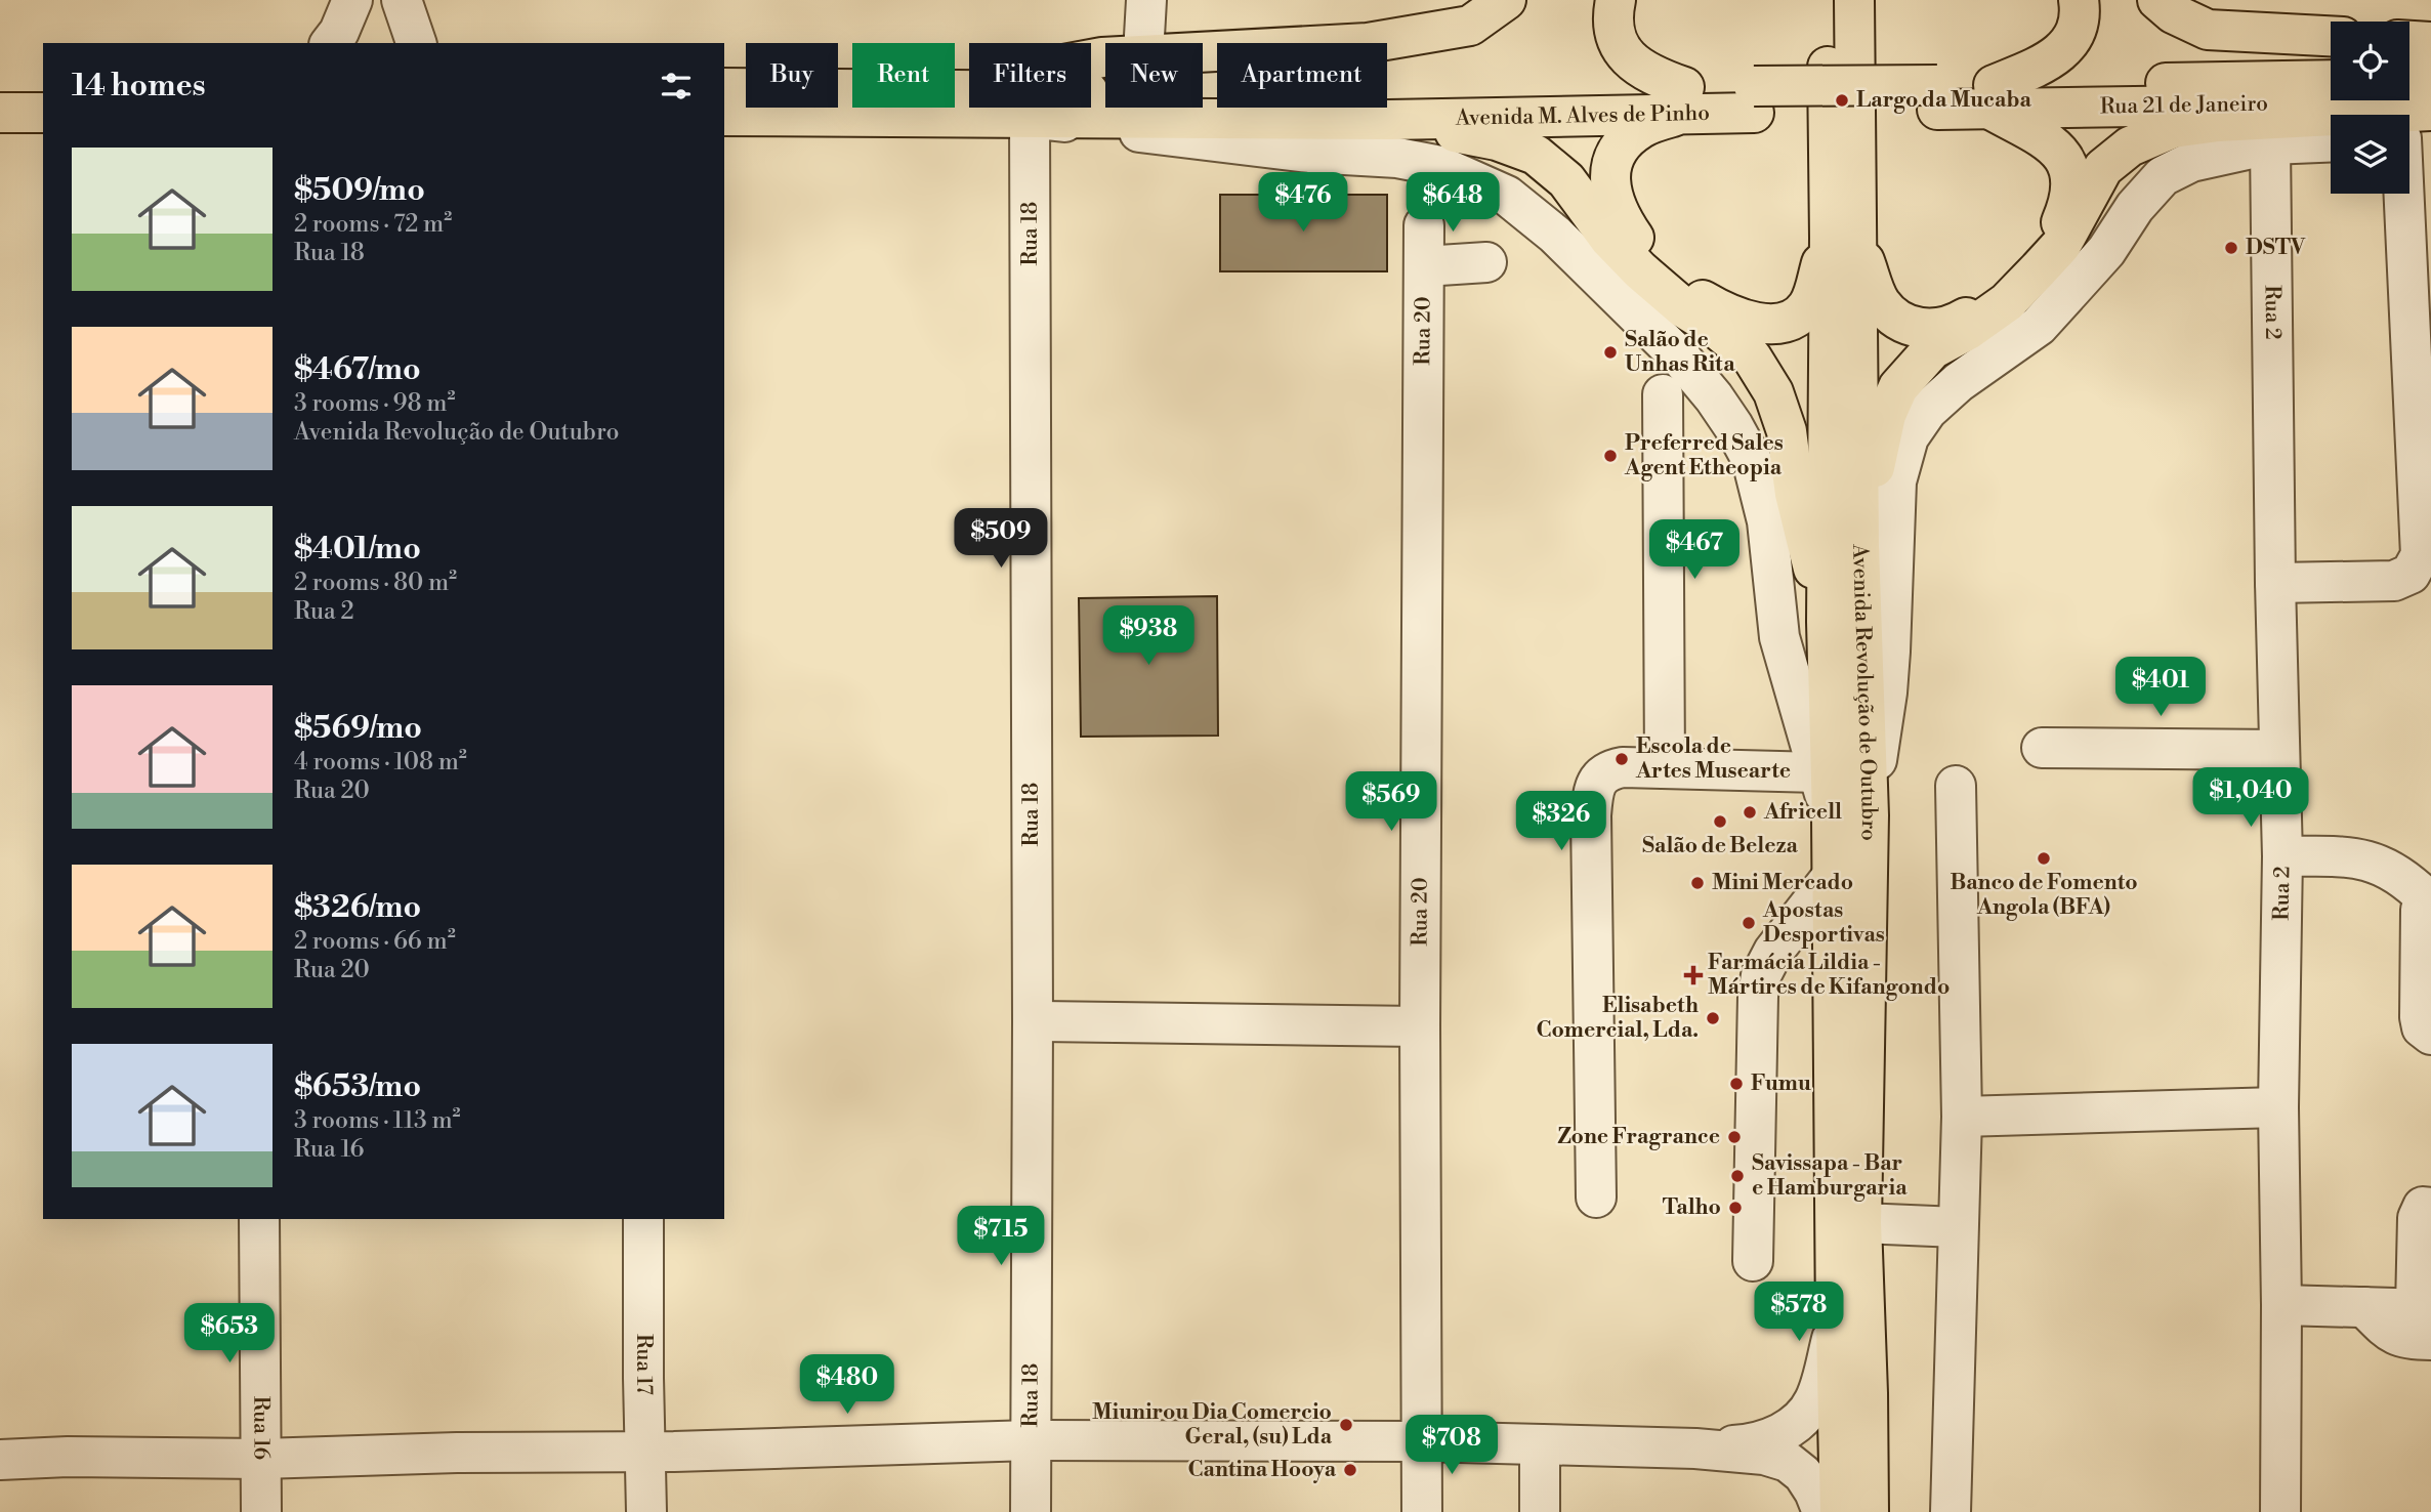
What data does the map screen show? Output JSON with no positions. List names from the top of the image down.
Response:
{
  "streets": {
    "main road": ["Rua 21 de Janeiro", "Avenida M. Alves de Pinho", "Avenida Revolução de Outubro"],
    "street": [
      "Rua 18",
      "Rua 2",
      "Rua 20",
      "Rua 17",
      "Rua 16"
    ]
  },
  "crossings": [
    ["Rua 21 de Janeiro", "Avenida M. Alves de Pinho"],
    ["Avenida M. Alves de Pinho", "Rua 18"]
  ],
  "places": {
    "other": [
      "Largo da Mucaba",
      "DSTV",
      "Salão de Unhas Rita",
      "Preferred Sales Agent Etheopia",
      "Escola de Artes Musearte",
      "Africell",
      "Salão de Beleza",
      "Banco de Fomento Angola (BFA)",
      "Mini Mercado",
      "Apostas Desportivas",
      "Elisabeth Comercial, Lda.",
      "Fumu",
      "Zone Fragrance",
      "Savissapa - Bar e Hamburgaria",
      "Talho",
      "Miunirou Dia Comercio Geral, (su) Lda",
      "Cantina Hooya"
    ],
    "health": ["Farmácia Lildia - Mártires de Kifangondo"]
  },
  "page": {
    "chip": [
      "Buy",
      "Rent",
      "Filters",
      "New",
      "Apartment"
    ],
    "heading": "14 homes",
    "list": [
      {
        "name": "$509/mo",
        "note": "2 rooms · 72 m² · Rua 18"
      },
      {
        "name": "$467/mo",
        "note": "3 rooms · 98 m² · Avenida Revolução de Outubro"
      },
      {
        "name": "$401/mo",
        "note": "2 rooms · 80 m² · Rua 2"
      },
      {
        "name": "$569/mo",
        "note": "4 rooms · 108 m² · Rua 20"
      },
      {
        "name": "$326/mo",
        "note": "2 rooms · 66 m² · Rua 20"
      },
      {
        "name": "$653/mo",
        "note": "3 rooms · 113 m² · Rua 16"
      }
    ],
    "price": [
      "$476",
      "$648",
      "$509",
      "$467",
      "$938",
      "$401",
      "$1,040",
      "$569",
      "$326",
      "$715",
      "$578",
      "$653",
      "$480",
      "$708"
    ]
  }
}
